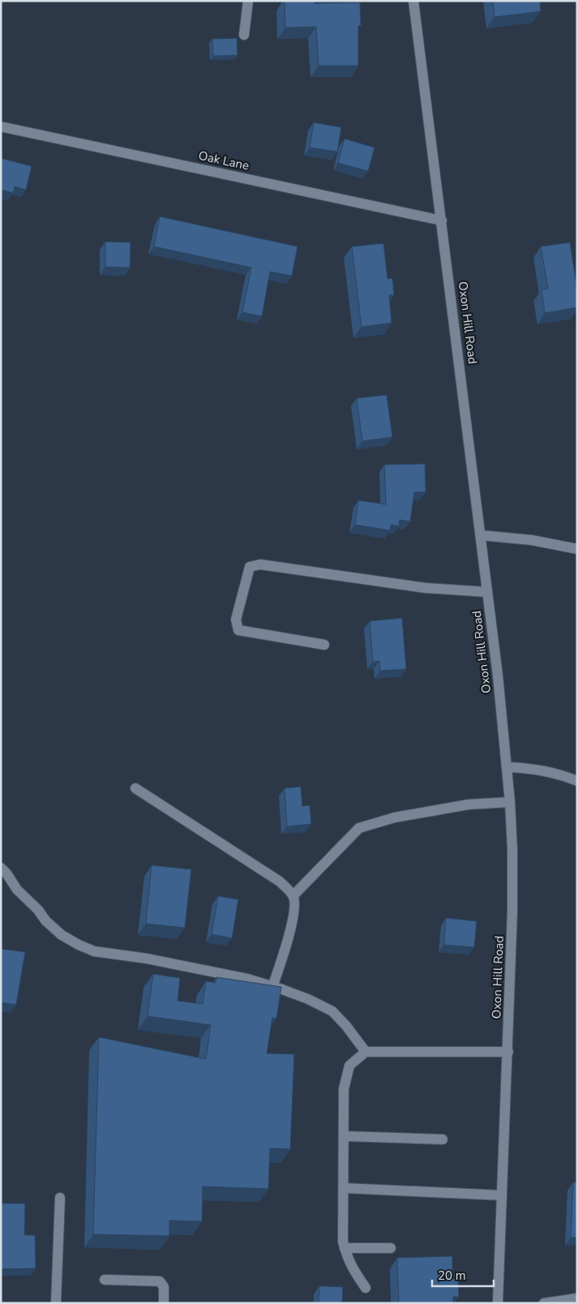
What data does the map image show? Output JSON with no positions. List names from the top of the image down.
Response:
{
  "streets": {
    "street": ["Oak Lane", "Oxon Hill Road"]
  },
  "crossings": [
    ["Oak Lane", "Oxon Hill Road"]
  ],
  "scale_bar": "20 m"
}
